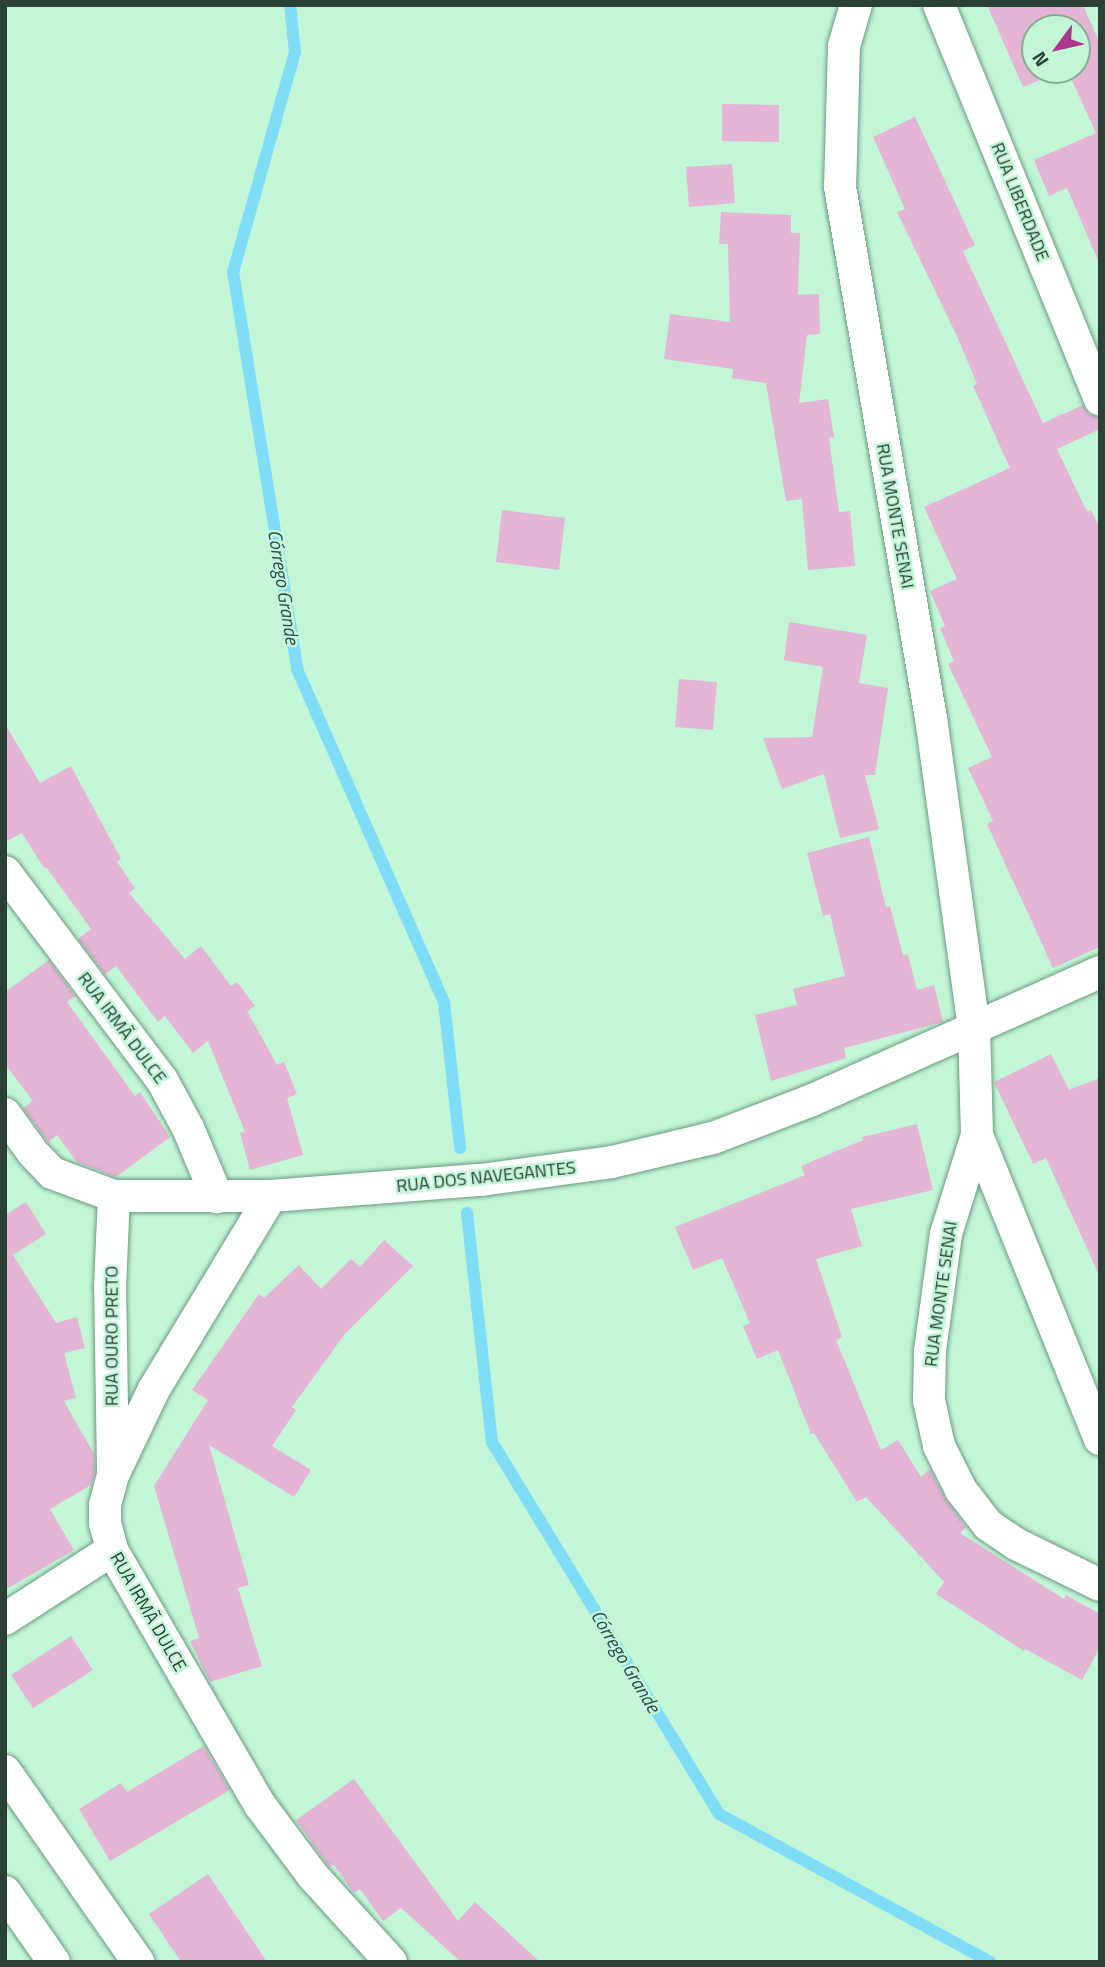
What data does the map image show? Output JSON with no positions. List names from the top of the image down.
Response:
{
  "streets": {
    "street": [
      "RUA LIBERDADE",
      "RUA MONTE SENAI",
      "RUA IRMÃ DULCE",
      "RUA DOS NAVEGANTES",
      "RUA OURO PRETO"
    ]
  },
  "crossings": [
    ["RUA MONTE SENAI", "RUA DOS NAVEGANTES"],
    ["RUA IRMÃ DULCE", "RUA DOS NAVEGANTES"],
    ["RUA IRMÃ DULCE", "RUA OURO PRETO"],
    ["RUA DOS NAVEGANTES", "RUA OURO PRETO"]
  ],
  "water": ["Córrego Grande"],
  "north": "bottom left"
}
